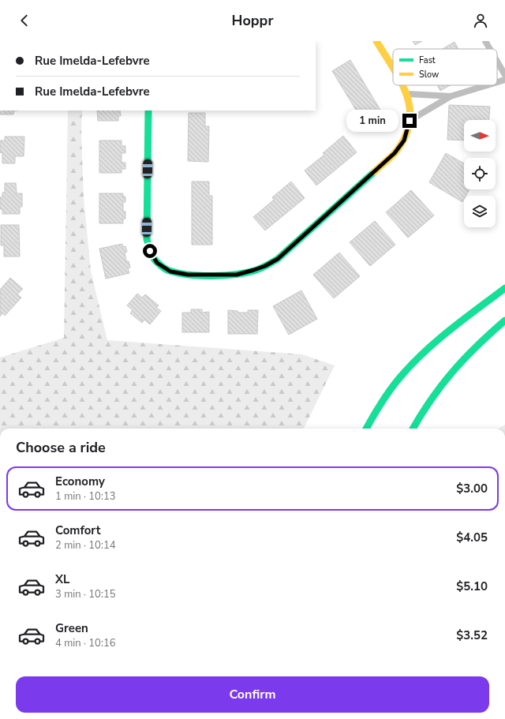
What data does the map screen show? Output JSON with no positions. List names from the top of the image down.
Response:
{
  "legend": ["Fast", "Slow"],
  "north": "right",
  "page": {
    "header": "Hoppr",
    "banner": ["Rue Imelda-Lefebvre", "Rue Imelda-Lefebvre"],
    "bubble": "1 min",
    "heading": "Choose a ride",
    "list": [
      {
        "name": "Economy",
        "note": "1 min · 10:13",
        "value": "$3.00"
      },
      {
        "name": "Comfort",
        "note": "2 min · 10:14",
        "value": "$4.05"
      },
      {
        "name": "XL",
        "note": "3 min · 10:15",
        "value": "$5.10"
      },
      {
        "name": "Green",
        "note": "4 min · 10:16",
        "value": "$3.52"
      }
    ],
    "buttons": "Confirm"
  }
}
